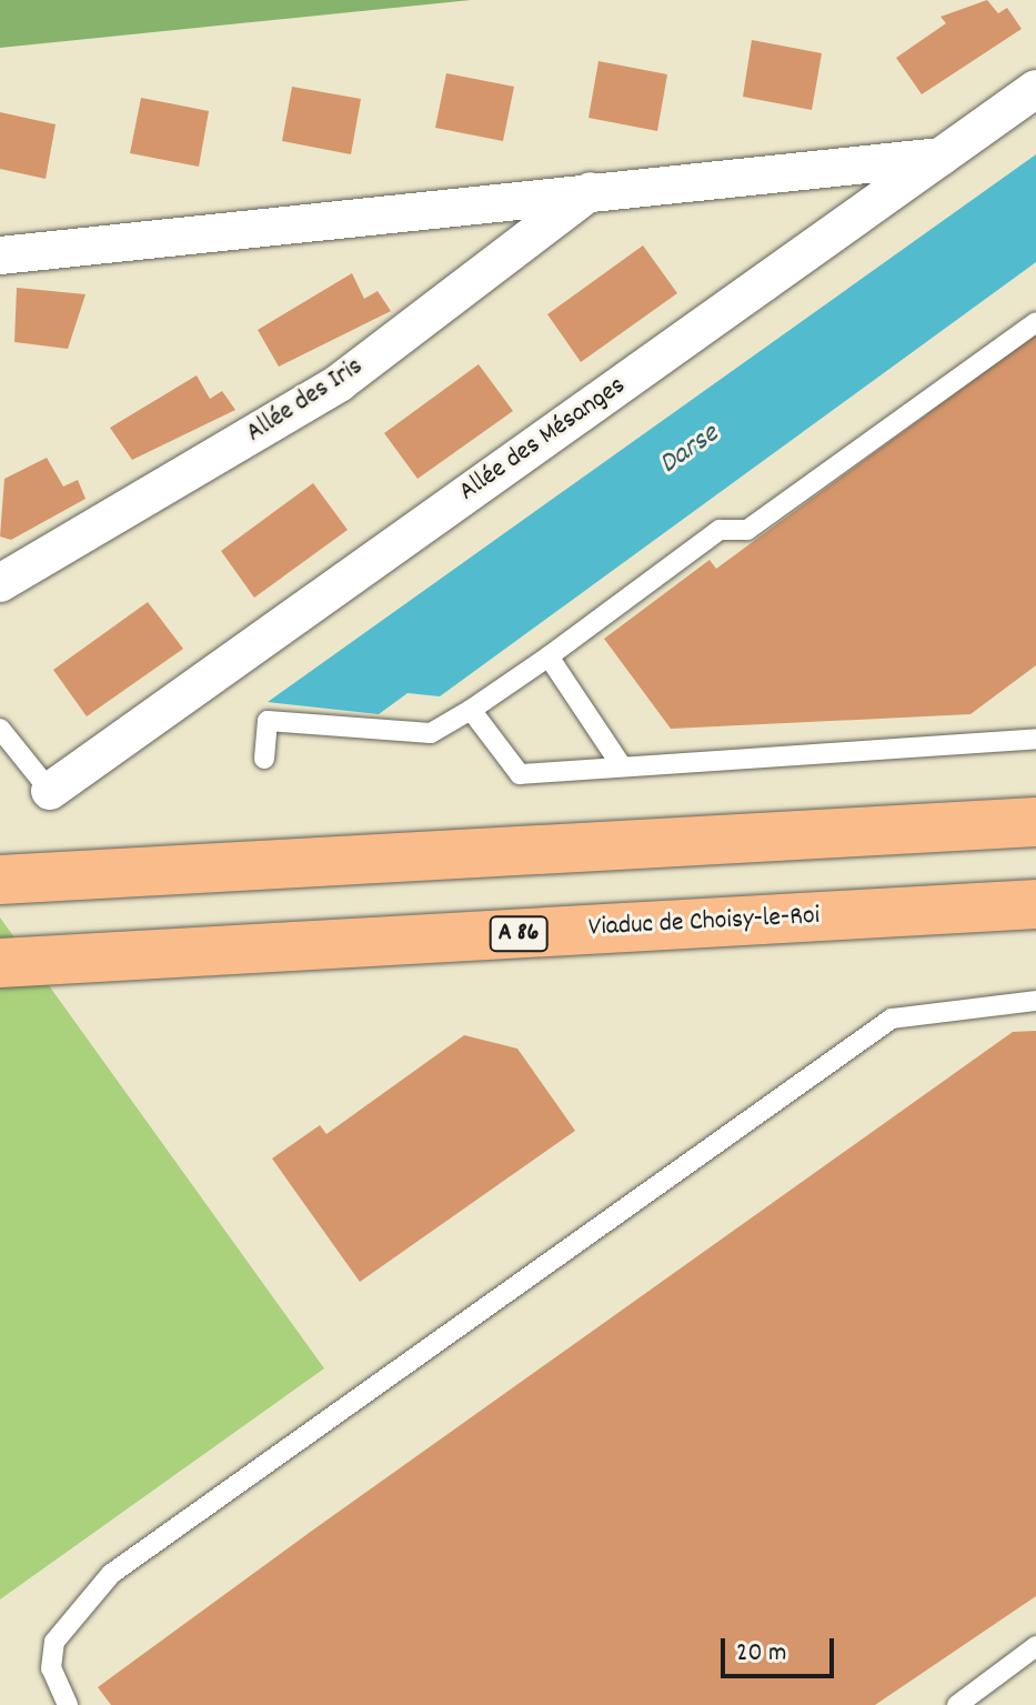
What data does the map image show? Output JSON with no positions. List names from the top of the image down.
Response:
{
  "streets": {
    "highway": ["Viaduc de Choisy-le-Roi", "A 86"],
    "street": ["Allée des Iris", "Allée des Mésanges"]
  },
  "water": ["Darse"],
  "scale_bar": "20 m"
}
